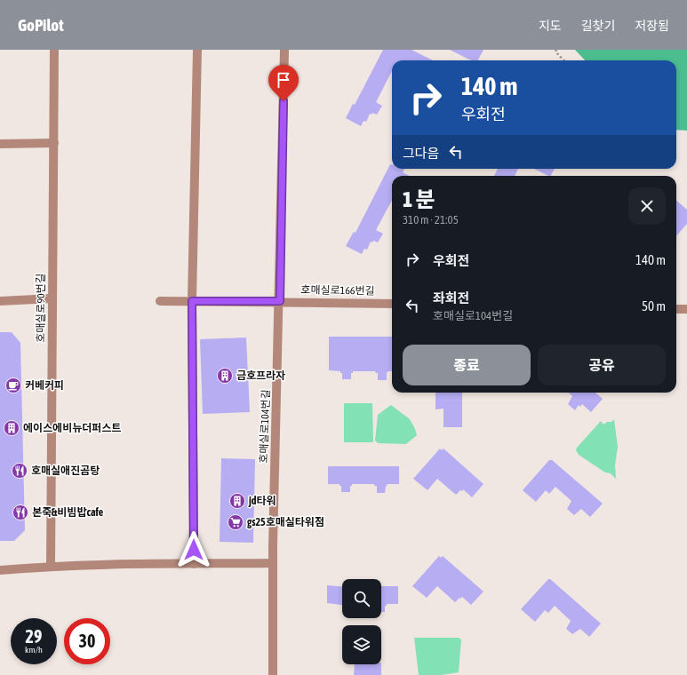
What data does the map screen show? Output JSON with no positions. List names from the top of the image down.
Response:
{
  "streets": {
    "street": ["호매실로166번길", "호매실로90번길", "호매실로104번길"]
  },
  "crossings": [
    ["호매실로166번길", "호매실로104번길"]
  ],
  "places": {
    "building": ["금호프라자", "에이스에비뉴더퍼스트", "jd타워"],
    "cafe": ["커베커피"],
    "restaurant": ["호매실애진곰탕", "본죽&비빔밥cafe"],
    "supermarket": ["gs25호매실타워점"]
  },
  "page": {
    "header": "GoPilot",
    "nav": ["지도", "길찾기", "저장됨"],
    "turn": ["140 m", "우회전"],
    "then": "그다음",
    "heading": ["1 분", "310 m · 21:05"],
    "list": [
      {
        "name": "우회전",
        "value": "140 m"
      },
      {
        "name": "좌회전",
        "note": "호매실로104번길",
        "value": "50 m"
      }
    ],
    "buttons": ["종료", "공유"],
    "speed": "29 km/h",
    "limit": "30"
  }
}
